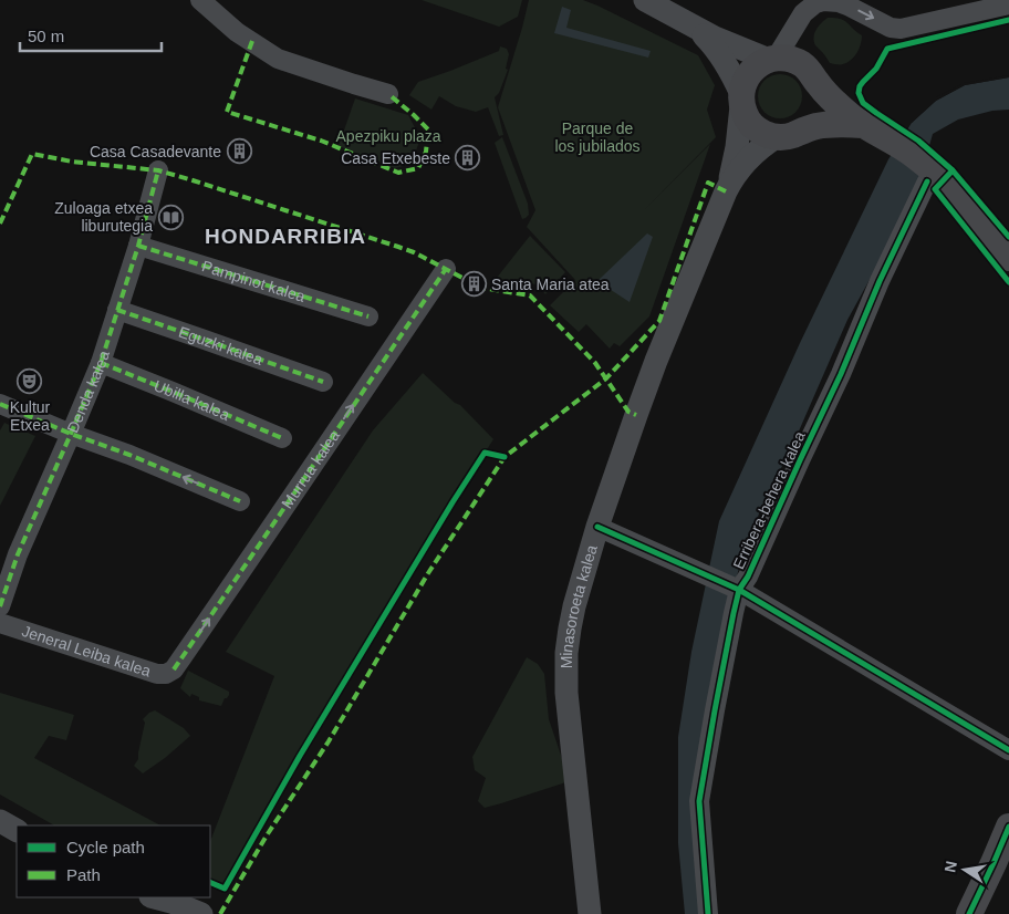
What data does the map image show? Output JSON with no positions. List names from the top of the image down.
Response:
{
  "streets": {
    "street": [
      "Pampinot kalea",
      "Eguzki kalea",
      "Denda kalea",
      "Ubilla kalea",
      "Murrua kalea",
      "Erribera-behera kalea",
      "Minasoroeta kalea",
      "Jeneral Leiba kalea"
    ]
  },
  "crossings": [
    ["Pampinot kalea", "Denda kalea"],
    ["Eguzki kalea", "Denda kalea"],
    ["Denda kalea", "Ubilla kalea"],
    ["Murrua kalea", "Jeneral Leiba kalea"]
  ],
  "one_way": ["Murrua kalea"],
  "districts": ["HONDARRIBIA"],
  "parks": ["Parque de los jubilados", "Apezpiku plaza"],
  "places": {
    "building": ["Casa Casadevante", "Casa Etxebeste", "Santa Maria atea"],
    "library": ["Zuloaga etxea liburutegia"],
    "theatre": ["Kultur Etxea"]
  },
  "legend": ["Cycle path", "Path"],
  "scale_bar": "50 m",
  "north": "left"
}
